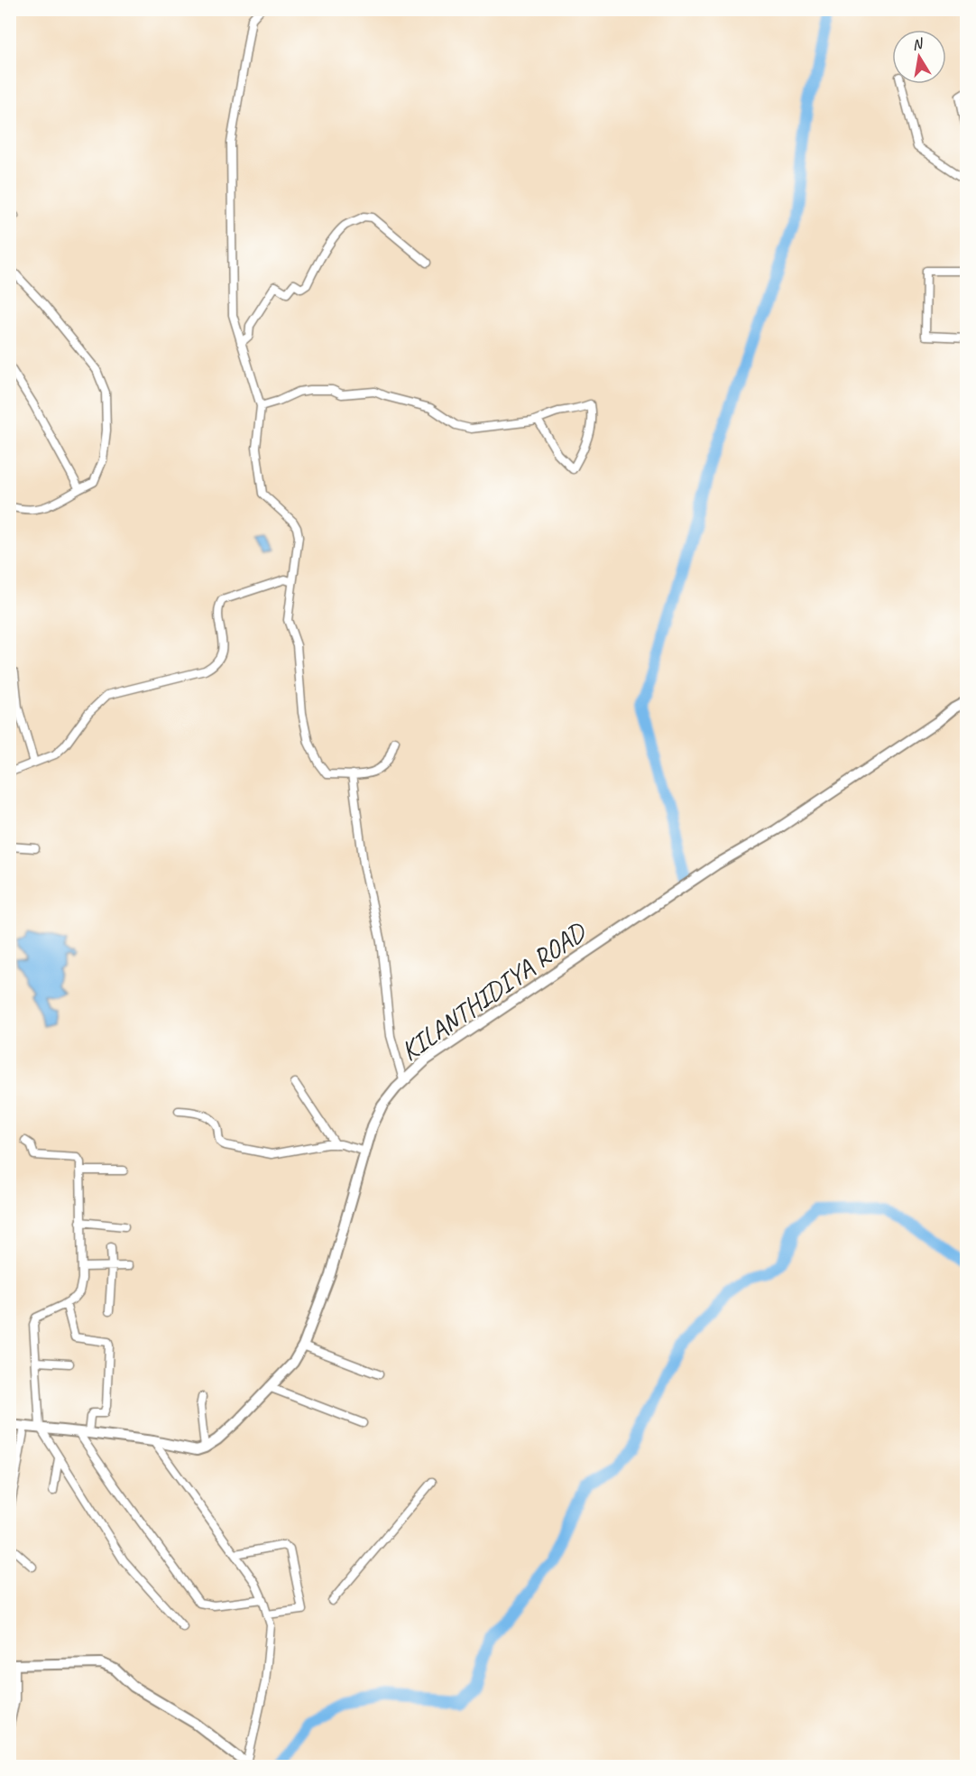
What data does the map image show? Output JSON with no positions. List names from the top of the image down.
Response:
{
  "streets": {
    "street": ["KILANTHIDIYA ROAD"]
  },
  "north": "top"
}
